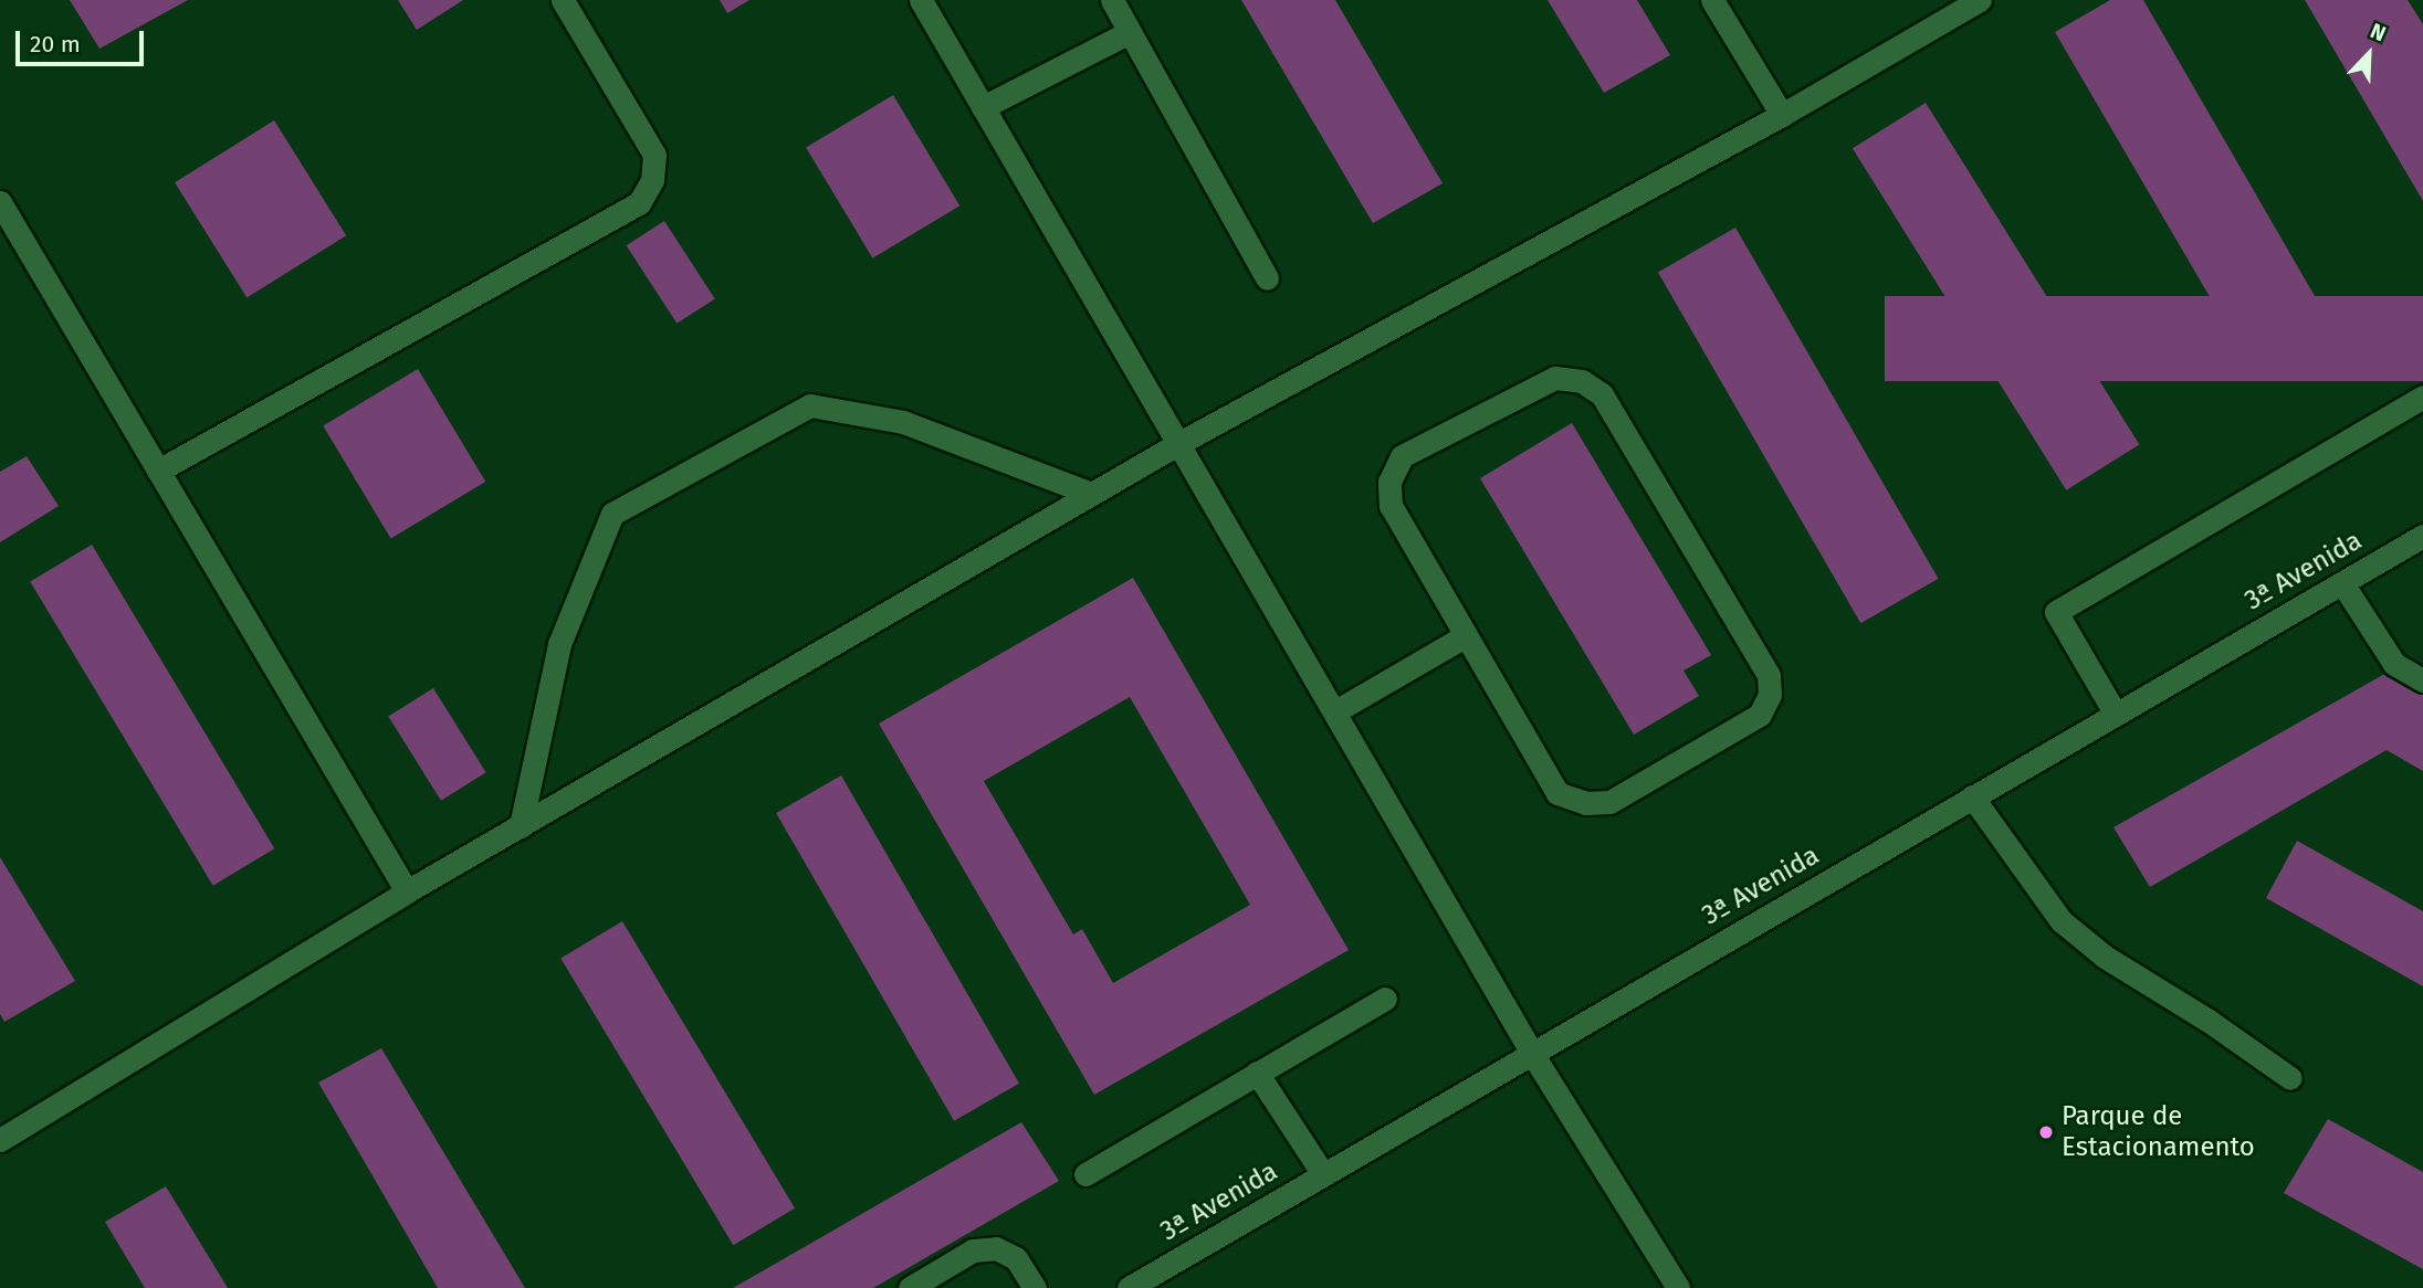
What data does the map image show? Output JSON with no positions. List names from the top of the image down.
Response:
{
  "streets": {
    "street": ["3ª Avenida"]
  },
  "places": ["Parque de Estacionamento"],
  "scale_bar": "20 m",
  "north": "top right"
}
